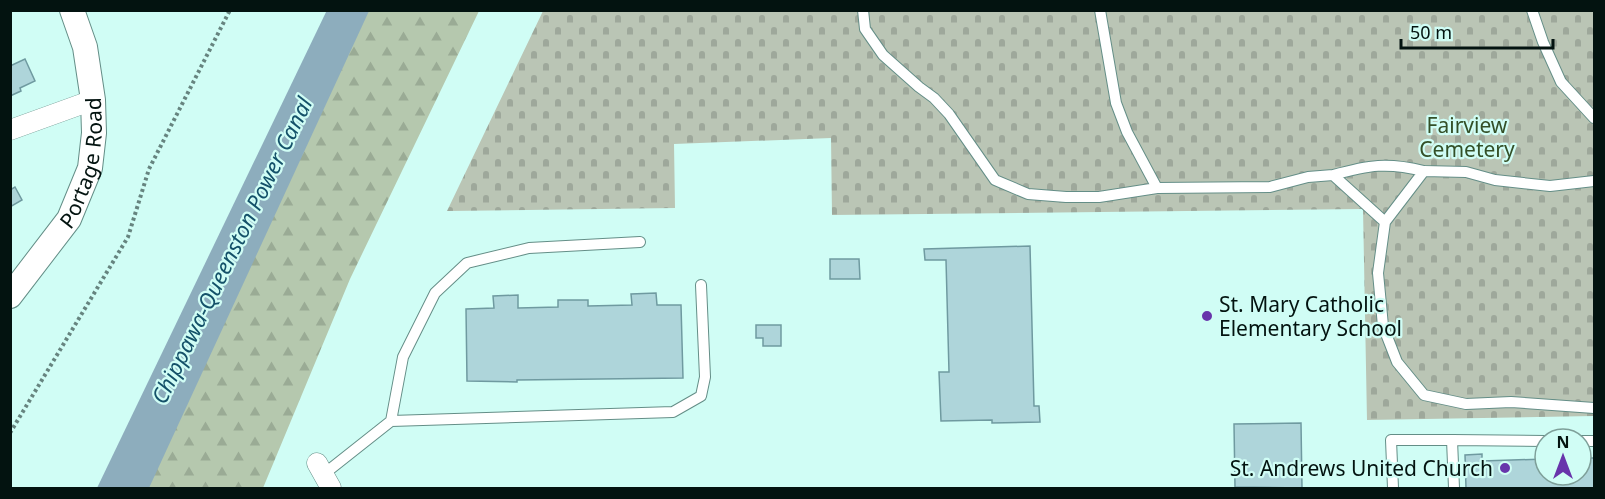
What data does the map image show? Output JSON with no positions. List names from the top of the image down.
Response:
{
  "streets": {
    "street": ["Portage Road"]
  },
  "water": ["Chippawa-Queenston Power Canal"],
  "parks": ["Fairview Cemetery"],
  "places": ["St. Mary Catholic Elementary School", "St. Andrews United Church"],
  "scale_bar": "50 m",
  "north": "top"
}
